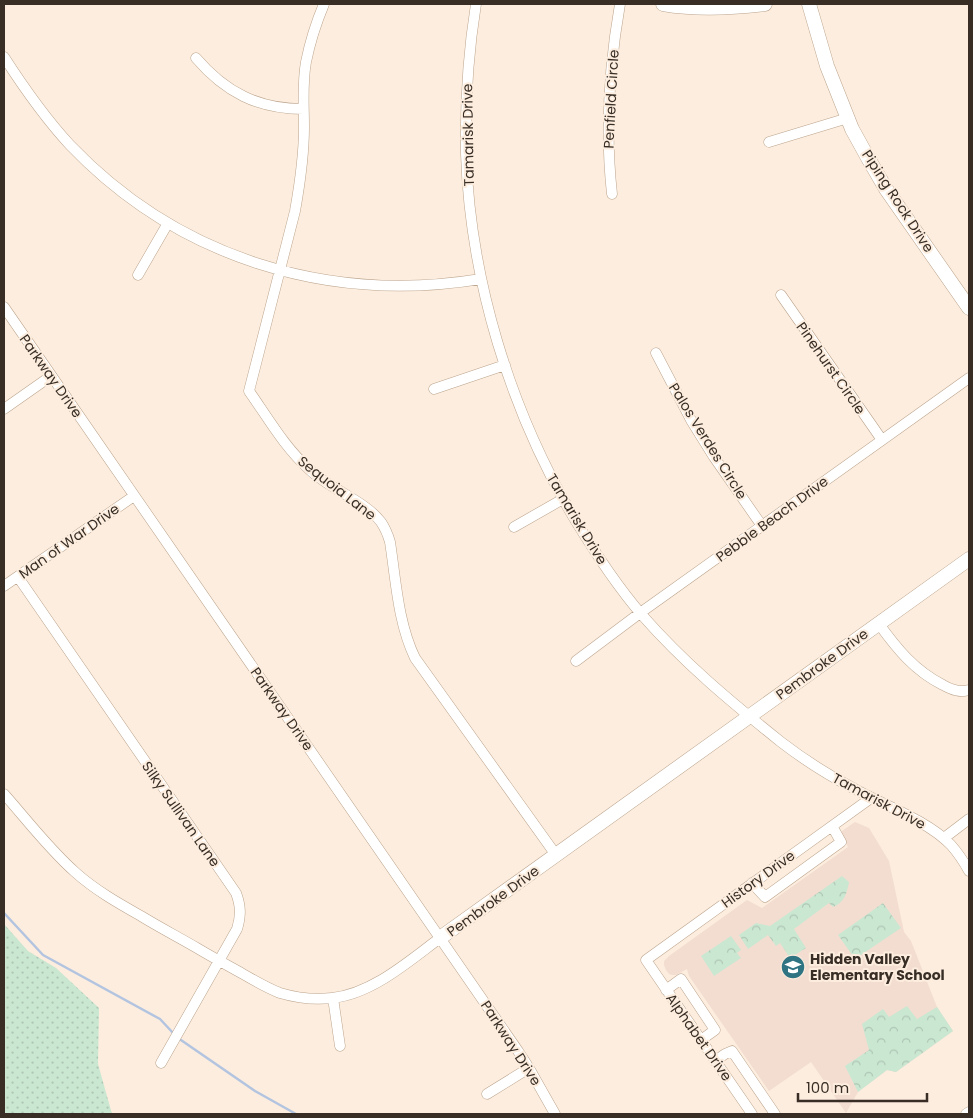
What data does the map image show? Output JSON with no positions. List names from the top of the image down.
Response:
{
  "streets": {
    "street": [
      "Penfield Circle",
      "Tamarisk Drive",
      "Piping Rock Drive",
      "Pinehurst Circle",
      "Parkway Drive",
      "Palos Verdes Circle",
      "Sequoia Lane",
      "Pebble Beach Drive",
      "Man of War Drive",
      "Pembroke Drive",
      "Silky Sullivan Lane",
      "History Drive",
      "Alphabet Drive"
    ]
  },
  "crossings": [
    ["Tamarisk Drive", "Pebble Beach Drive"],
    ["Tamarisk Drive", "Pembroke Drive"],
    ["Tamarisk Drive", "History Drive"],
    ["Pinehurst Circle", "Pebble Beach Drive"],
    ["Parkway Drive", "Man of War Drive"],
    ["Parkway Drive", "Pembroke Drive"],
    ["Palos Verdes Circle", "Pebble Beach Drive"],
    ["Sequoia Lane", "Pembroke Drive"],
    ["Man of War Drive", "Silky Sullivan Lane"],
    ["Pembroke Drive", "Silky Sullivan Lane"],
    ["History Drive", "Alphabet Drive"]
  ],
  "places": {
    "school or university": ["Hidden Valley Elementary School"]
  },
  "scale_bar": "100 m"
}
